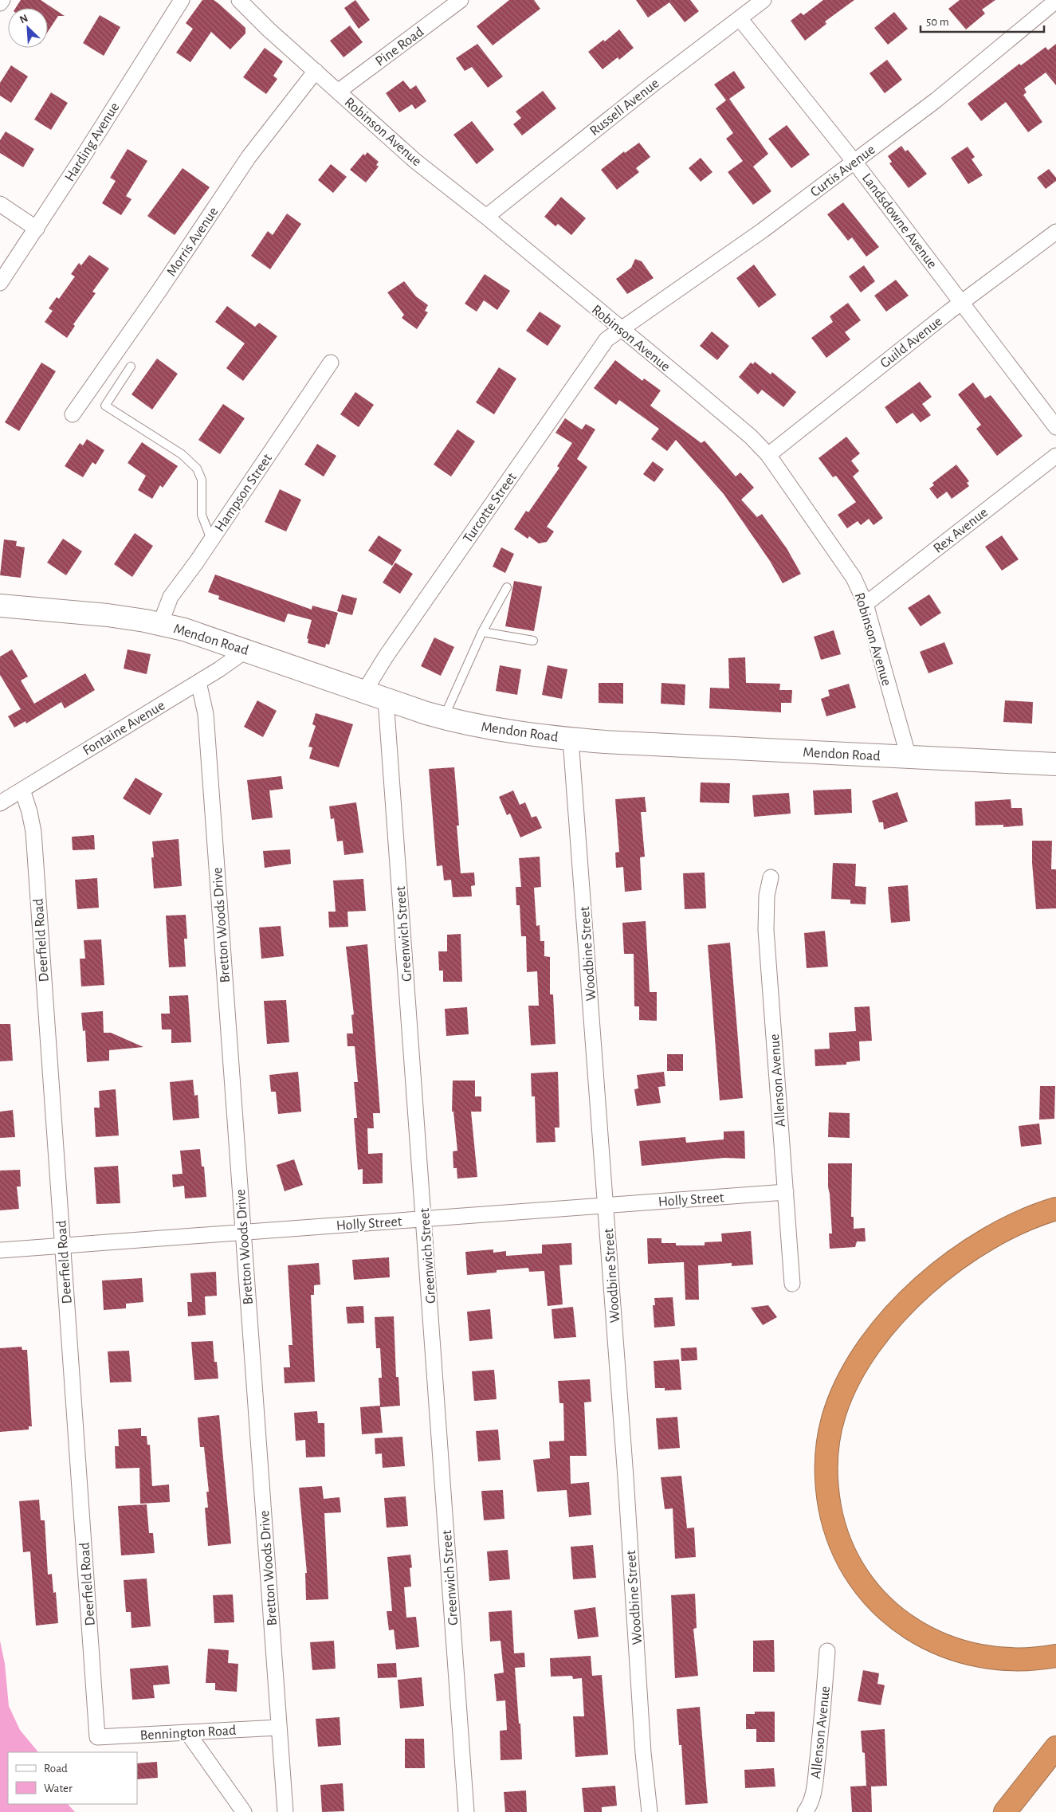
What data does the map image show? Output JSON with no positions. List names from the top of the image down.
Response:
{
  "streets": {
    "street": [
      "Pine Road",
      "Russell Avenue",
      "Robinson Avenue",
      "Harding Avenue",
      "Curtis Avenue",
      "Landsdowne Avenue",
      "Morris Avenue",
      "Guild Avenue",
      "Hampson Street",
      "Turcotte Street",
      "Rex Avenue",
      "Mendon Road",
      "Fontaine Avenue",
      "Bretton Woods Drive",
      "Greenwich Street",
      "Deerfield Road",
      "Woodbine Street",
      "Allenson Avenue",
      "Holly Street",
      "Bennington Road"
    ]
  },
  "crossings": [
    ["Pine Road", "Robinson Avenue"],
    ["Russell Avenue", "Robinson Avenue"],
    ["Russell Avenue", "Landsdowne Avenue"],
    ["Robinson Avenue", "Curtis Avenue"],
    ["Robinson Avenue", "Morris Avenue"],
    ["Robinson Avenue", "Guild Avenue"],
    ["Robinson Avenue", "Turcotte Street"],
    ["Robinson Avenue", "Rex Avenue"],
    ["Robinson Avenue", "Mendon Road"],
    ["Curtis Avenue", "Landsdowne Avenue"],
    ["Curtis Avenue", "Turcotte Street"],
    ["Landsdowne Avenue", "Guild Avenue"],
    ["Hampson Street", "Mendon Road"],
    ["Turcotte Street", "Mendon Road"],
    ["Mendon Road", "Fontaine Avenue"],
    ["Mendon Road", "Greenwich Street"],
    ["Mendon Road", "Woodbine Street"],
    ["Fontaine Avenue", "Bretton Woods Drive"],
    ["Fontaine Avenue", "Deerfield Road"],
    ["Bretton Woods Drive", "Holly Street"],
    ["Bretton Woods Drive", "Bennington Road"],
    ["Greenwich Street", "Holly Street"],
    ["Deerfield Road", "Holly Street"],
    ["Deerfield Road", "Bennington Road"],
    ["Woodbine Street", "Holly Street"],
    ["Allenson Avenue", "Holly Street"]
  ],
  "legend": ["Road", "Water"],
  "scale_bar": "50 m",
  "north": "top left"
}
